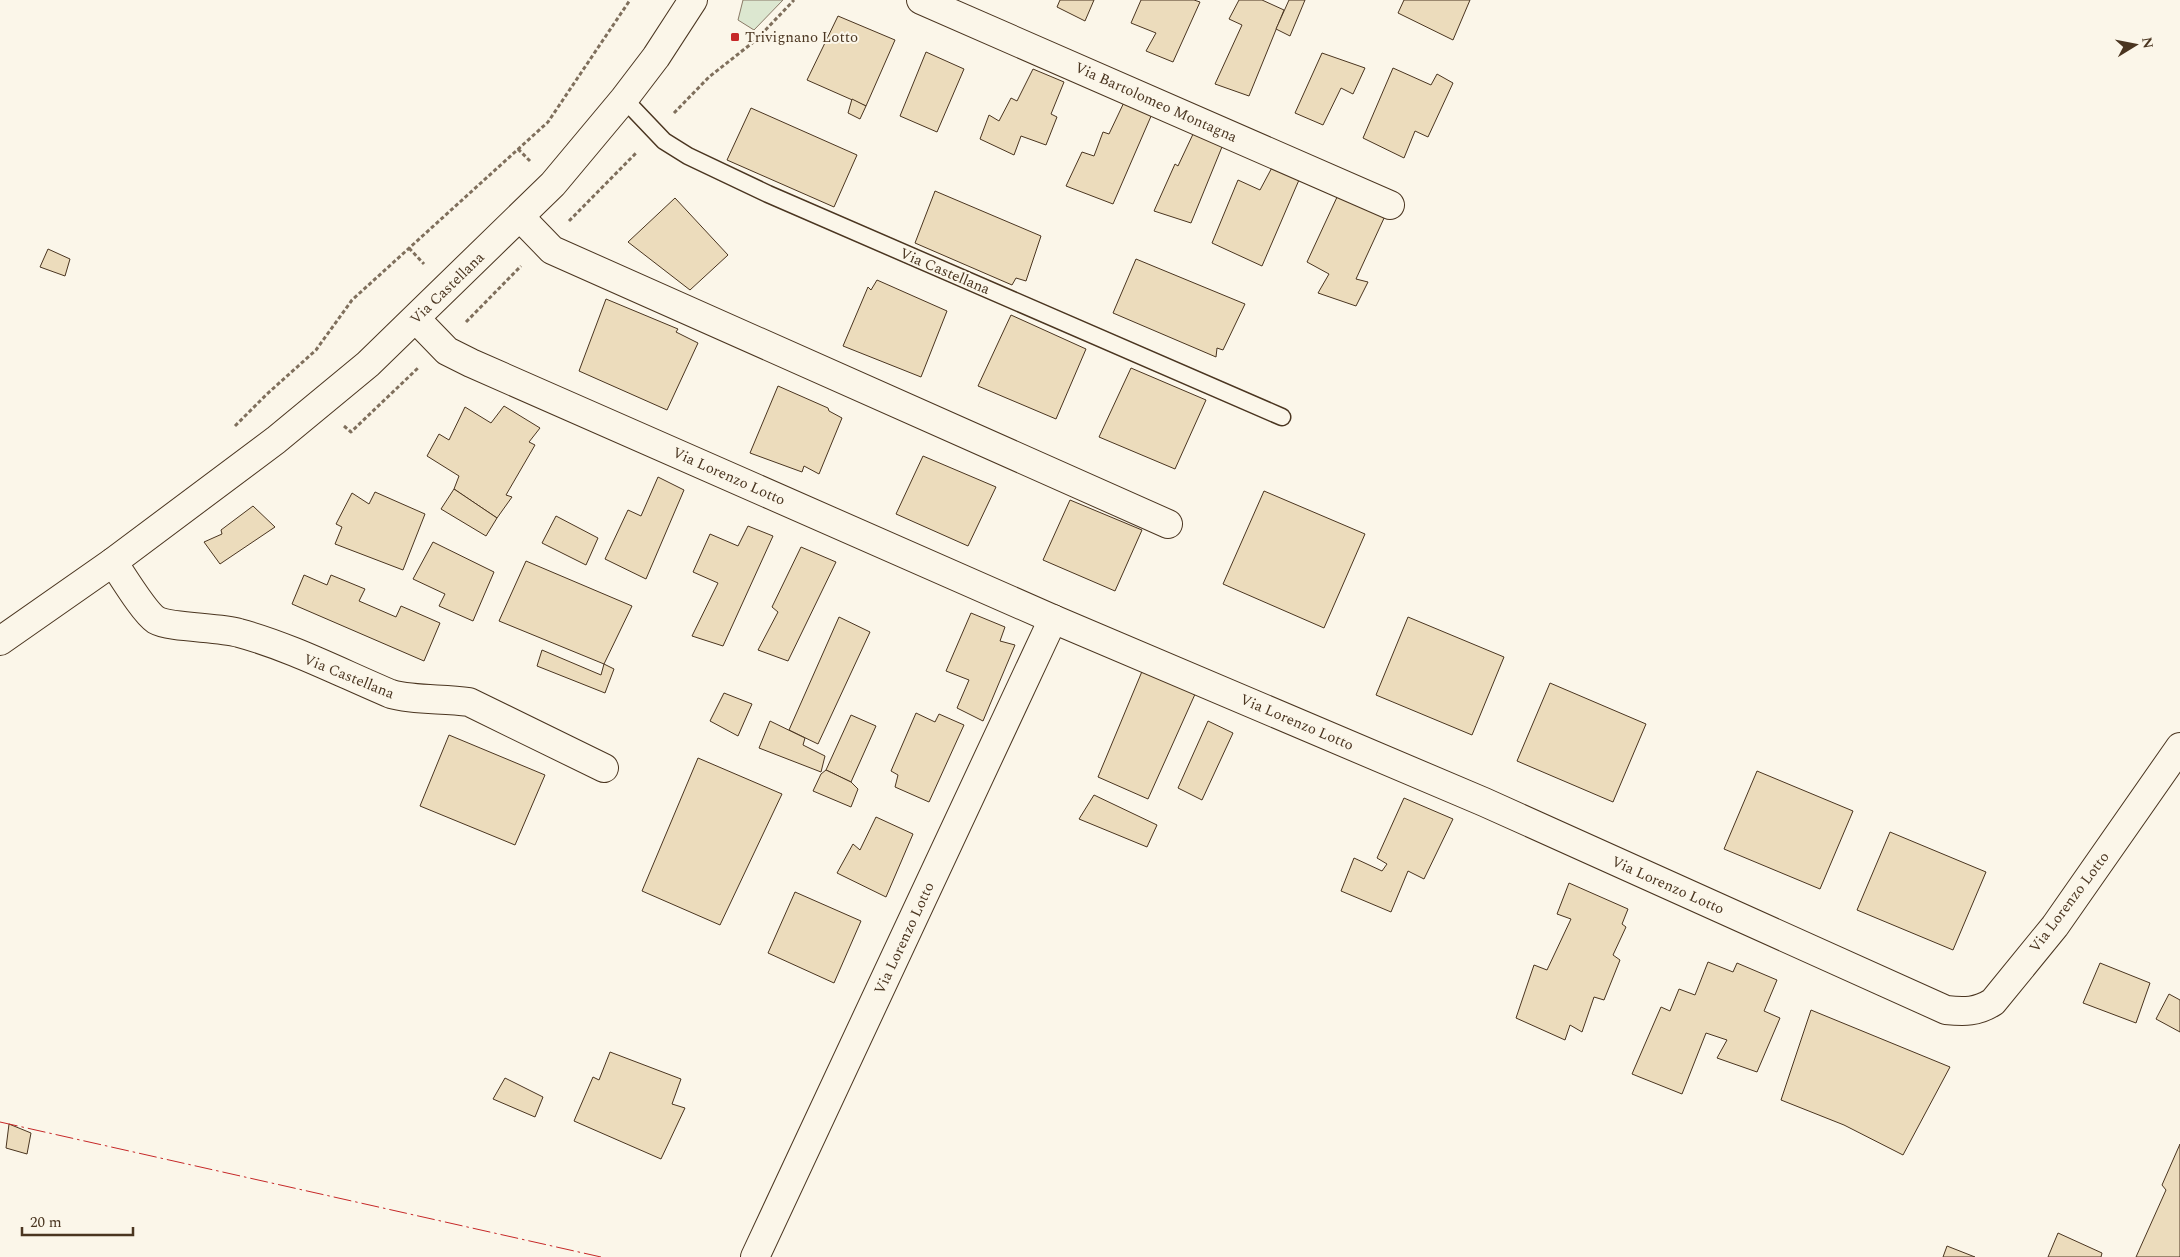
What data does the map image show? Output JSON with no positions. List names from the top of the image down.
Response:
{
  "streets": {
    "street": ["Via Bartolomeo Montagna", "Via Castellana", "Via Lorenzo Lotto"]
  },
  "crossings": [
    ["Via Castellana", "Via Lorenzo Lotto"]
  ],
  "places": {
    "transit": ["Trivignano Lotto"]
  },
  "scale_bar": "20 m",
  "north": "right"
}
